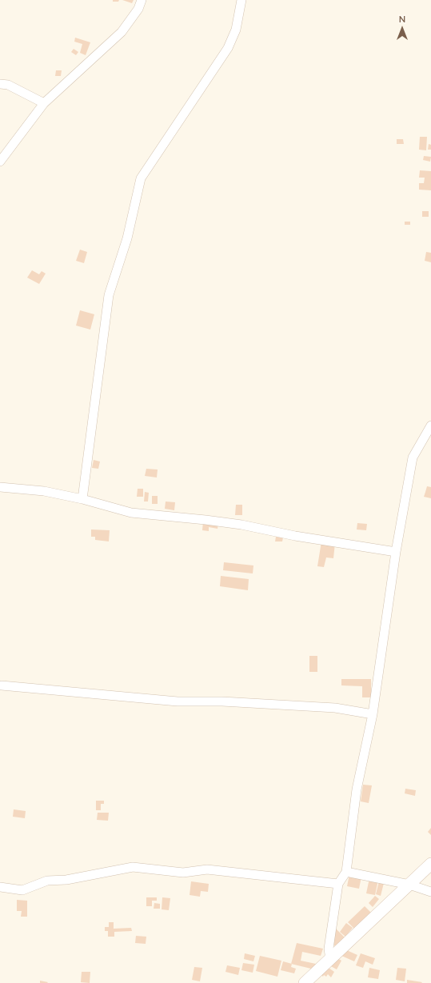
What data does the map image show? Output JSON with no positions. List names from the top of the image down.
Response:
{
  "north": "top"
}
